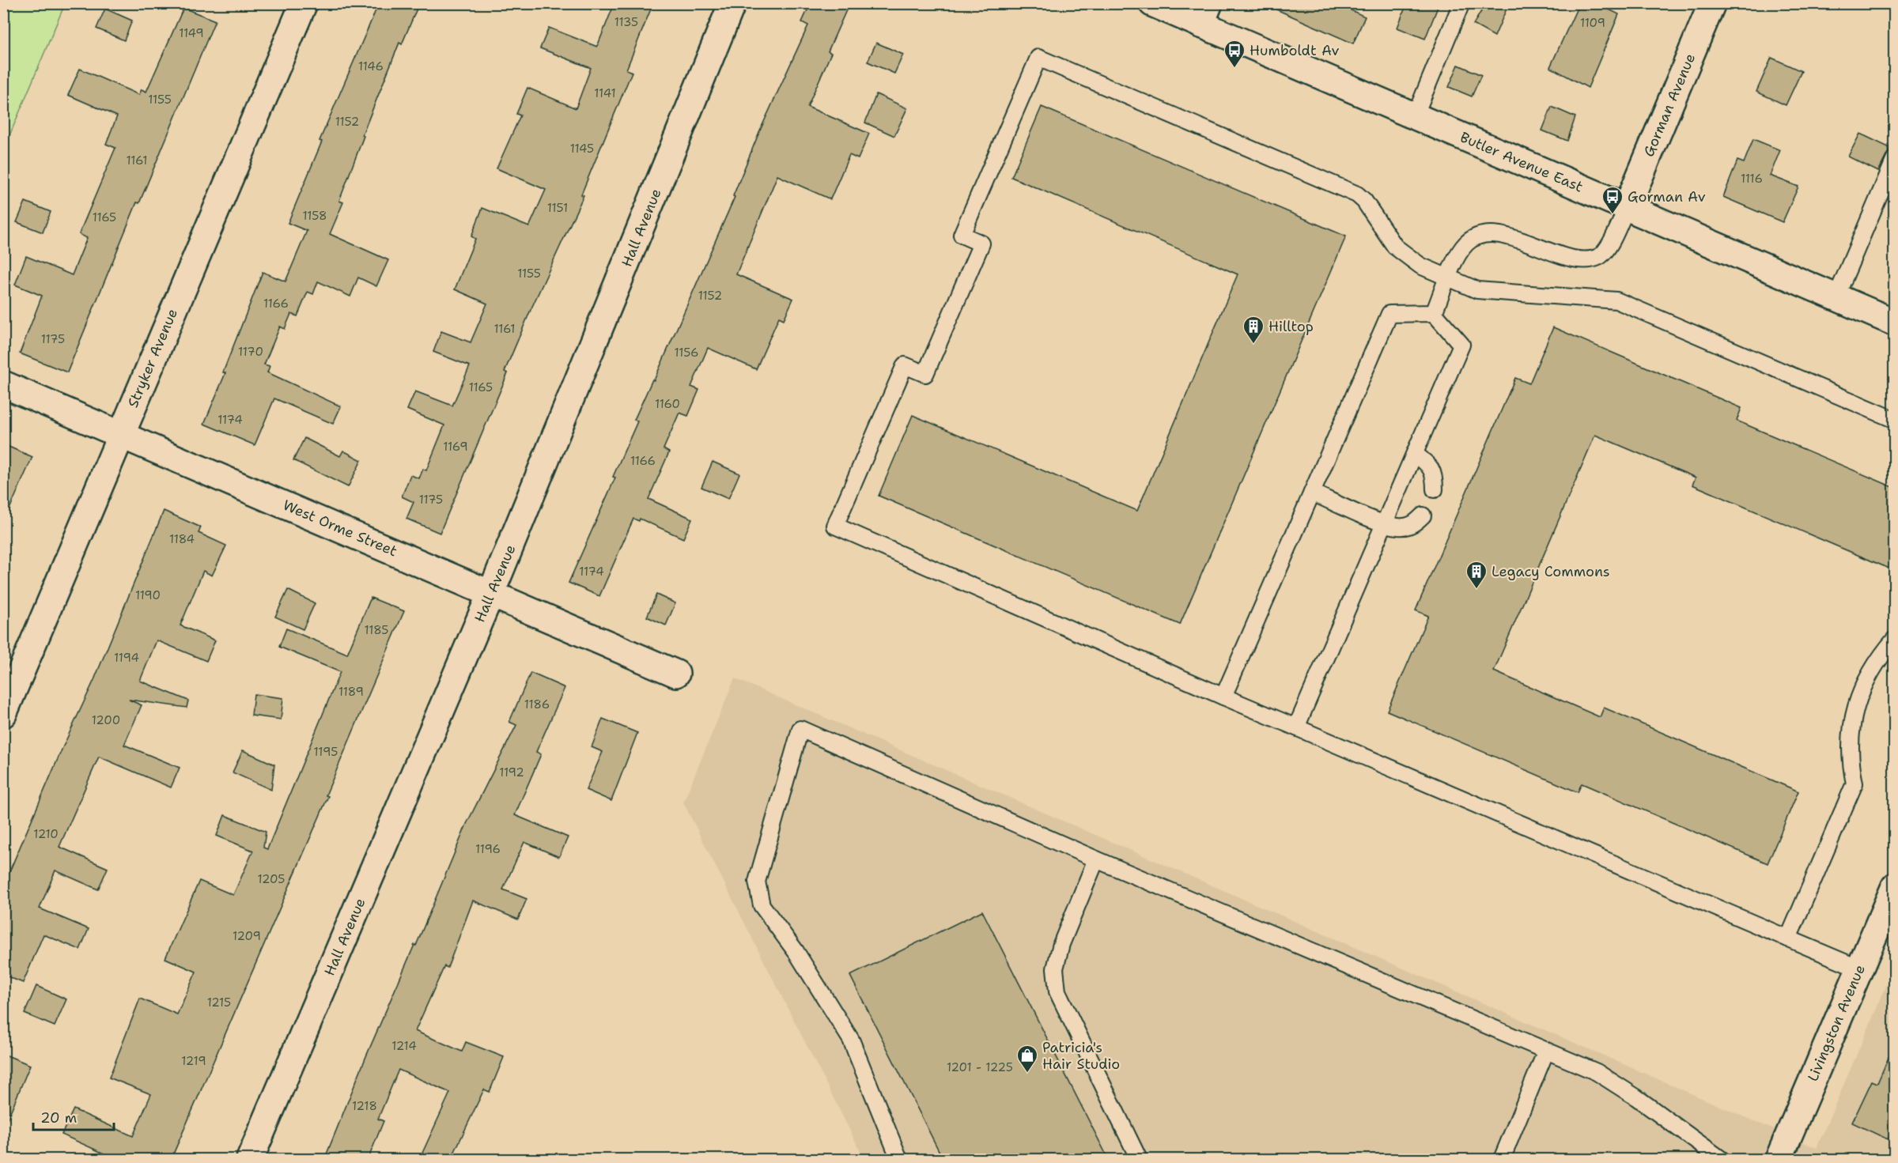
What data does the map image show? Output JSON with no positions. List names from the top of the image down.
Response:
{
  "streets": {
    "street": [
      "Gorman Avenue",
      "Butler Avenue East",
      "Hall Avenue",
      "Stryker Avenue",
      "West Orme Street",
      "Livingston Avenue"
    ]
  },
  "crossings": [
    ["Gorman Avenue", "Butler Avenue East"],
    ["Hall Avenue", "West Orme Street"],
    ["Stryker Avenue", "West Orme Street"]
  ],
  "places": {
    "bus stop": ["Humboldt Av", "Gorman Av"],
    "building": ["Hilltop", "Legacy Commons"],
    "shop": ["Patricia's Hair Studio"]
  },
  "house_numbers": [
    "1135",
    "1109",
    "1149",
    "1146",
    "1141",
    "1155",
    "1152",
    "1145",
    "1161",
    "1116",
    "1151",
    "1158",
    "1165",
    "1155",
    "1152",
    "1166",
    "1161",
    "1175",
    "1170",
    "1156",
    "1165",
    "1160",
    "1174",
    "1169",
    "1166",
    "1175",
    "1184",
    "1174",
    "1190",
    "1185",
    "1194",
    "1189",
    "1186",
    "1200",
    "1195",
    "1192",
    "1210",
    "1196",
    "1205",
    "1209",
    "1215",
    "1214",
    "1219",
    "1201 - 1225",
    "1218"
  ],
  "scale_bar": "20 m"
}
